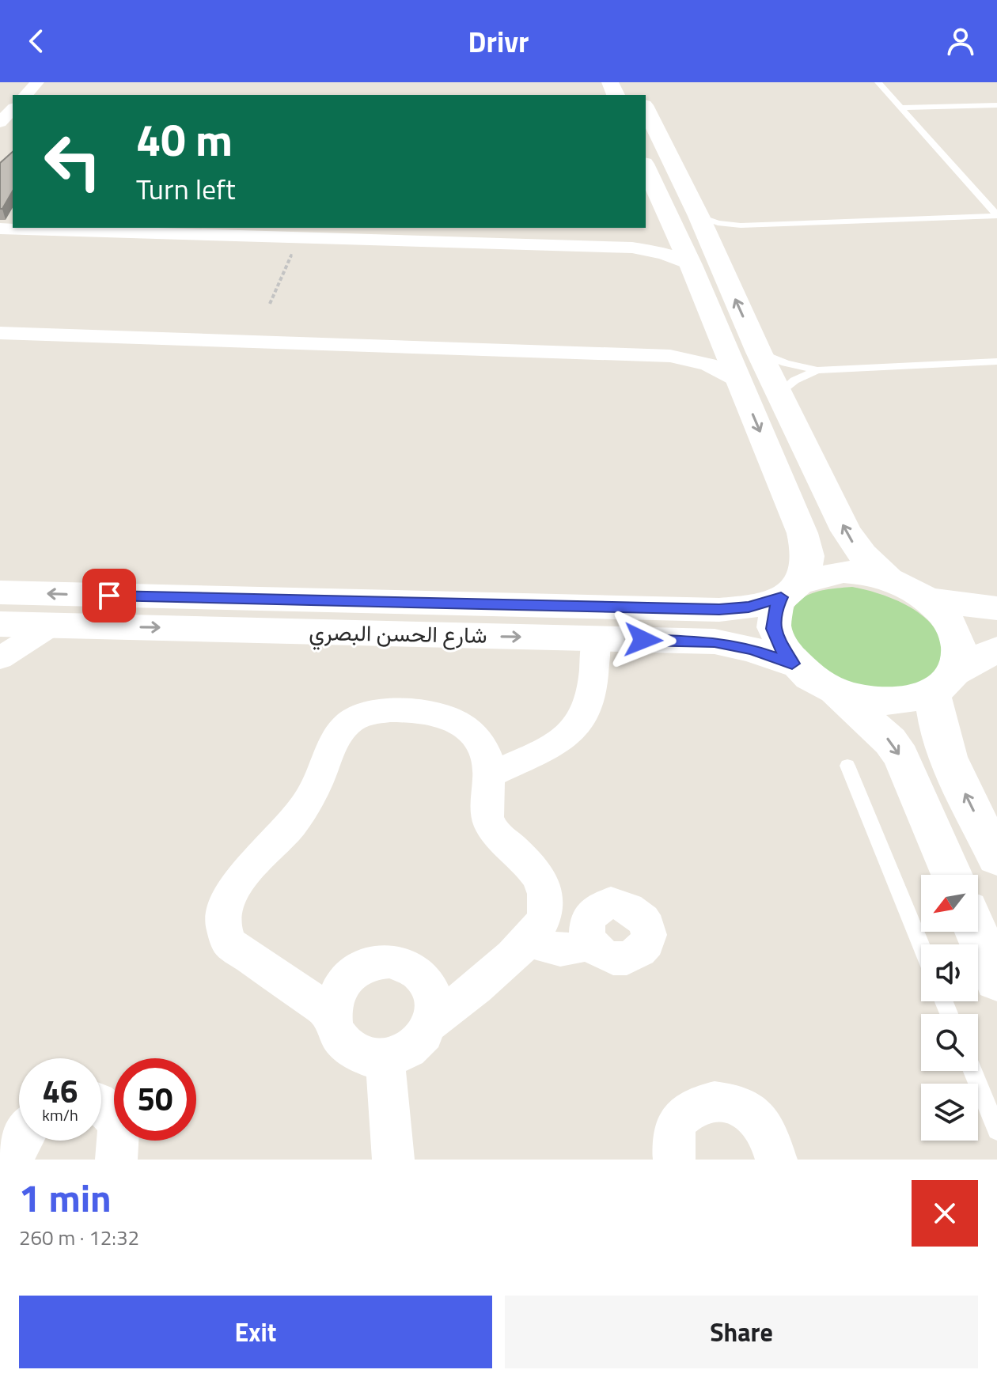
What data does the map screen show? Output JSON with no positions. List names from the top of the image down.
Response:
{
  "streets": {
    "main road": ["شارع الحسن البصري"]
  },
  "north": "bottom left",
  "page": {
    "header": "Drivr",
    "turn": ["40 m", "Turn left"],
    "speed": "46 km/h",
    "limit": "50",
    "heading": ["1 min", "260 m · 12:32"],
    "buttons": ["Exit", "Share"]
  }
}
